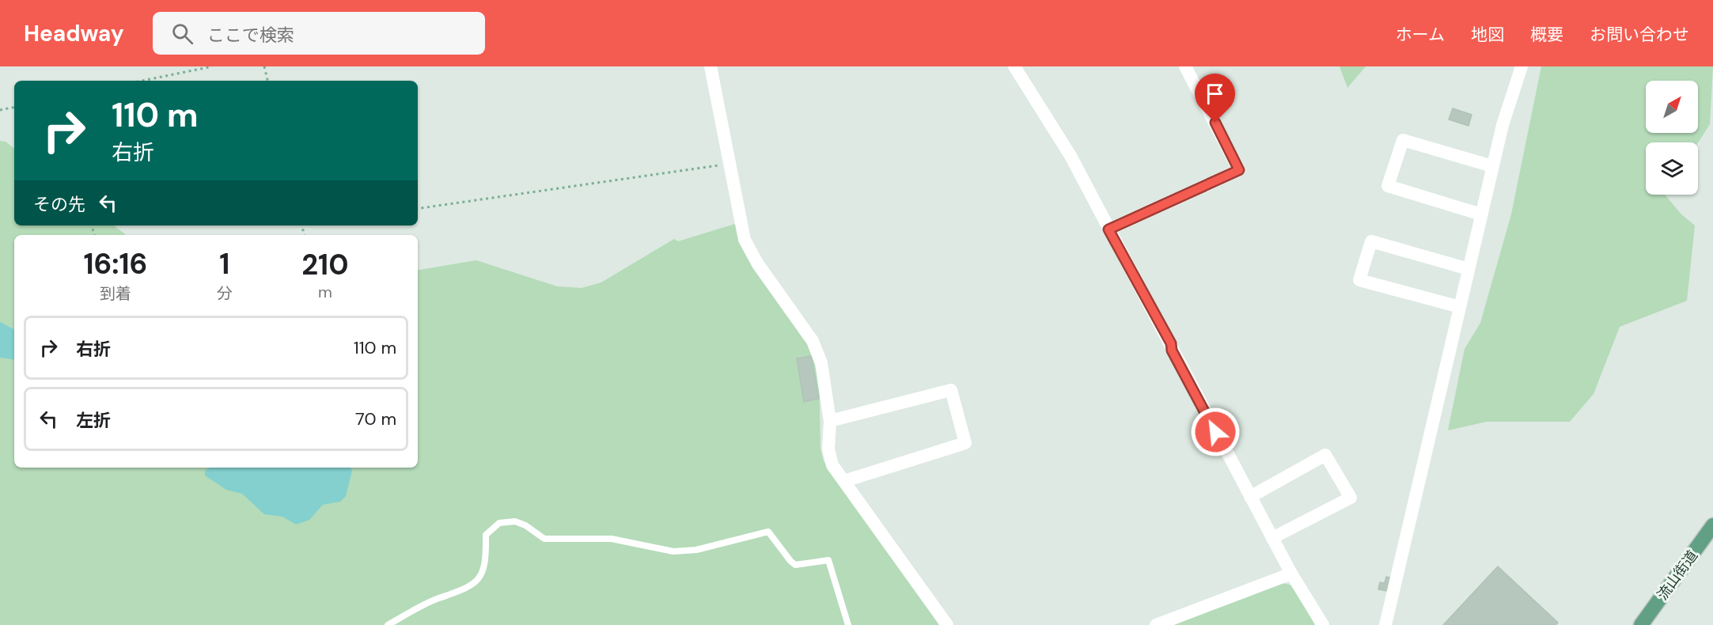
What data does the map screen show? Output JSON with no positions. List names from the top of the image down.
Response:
{
  "streets": {
    "main road": ["流山街道"]
  },
  "north": "top right",
  "page": {
    "header": "Headway",
    "search": "ここで検索",
    "nav": [
      "ホーム",
      "地図",
      "概要",
      "お問い合わせ"
    ],
    "turn": ["110 m", "右折"],
    "then": "その先",
    "eta": [
      "16:16",
      "到着",
      "1",
      "分",
      "210",
      "m"
    ],
    "list": [
      {
        "name": "右折",
        "value": "110 m"
      },
      {
        "name": "左折",
        "value": "70 m"
      }
    ]
  }
}
